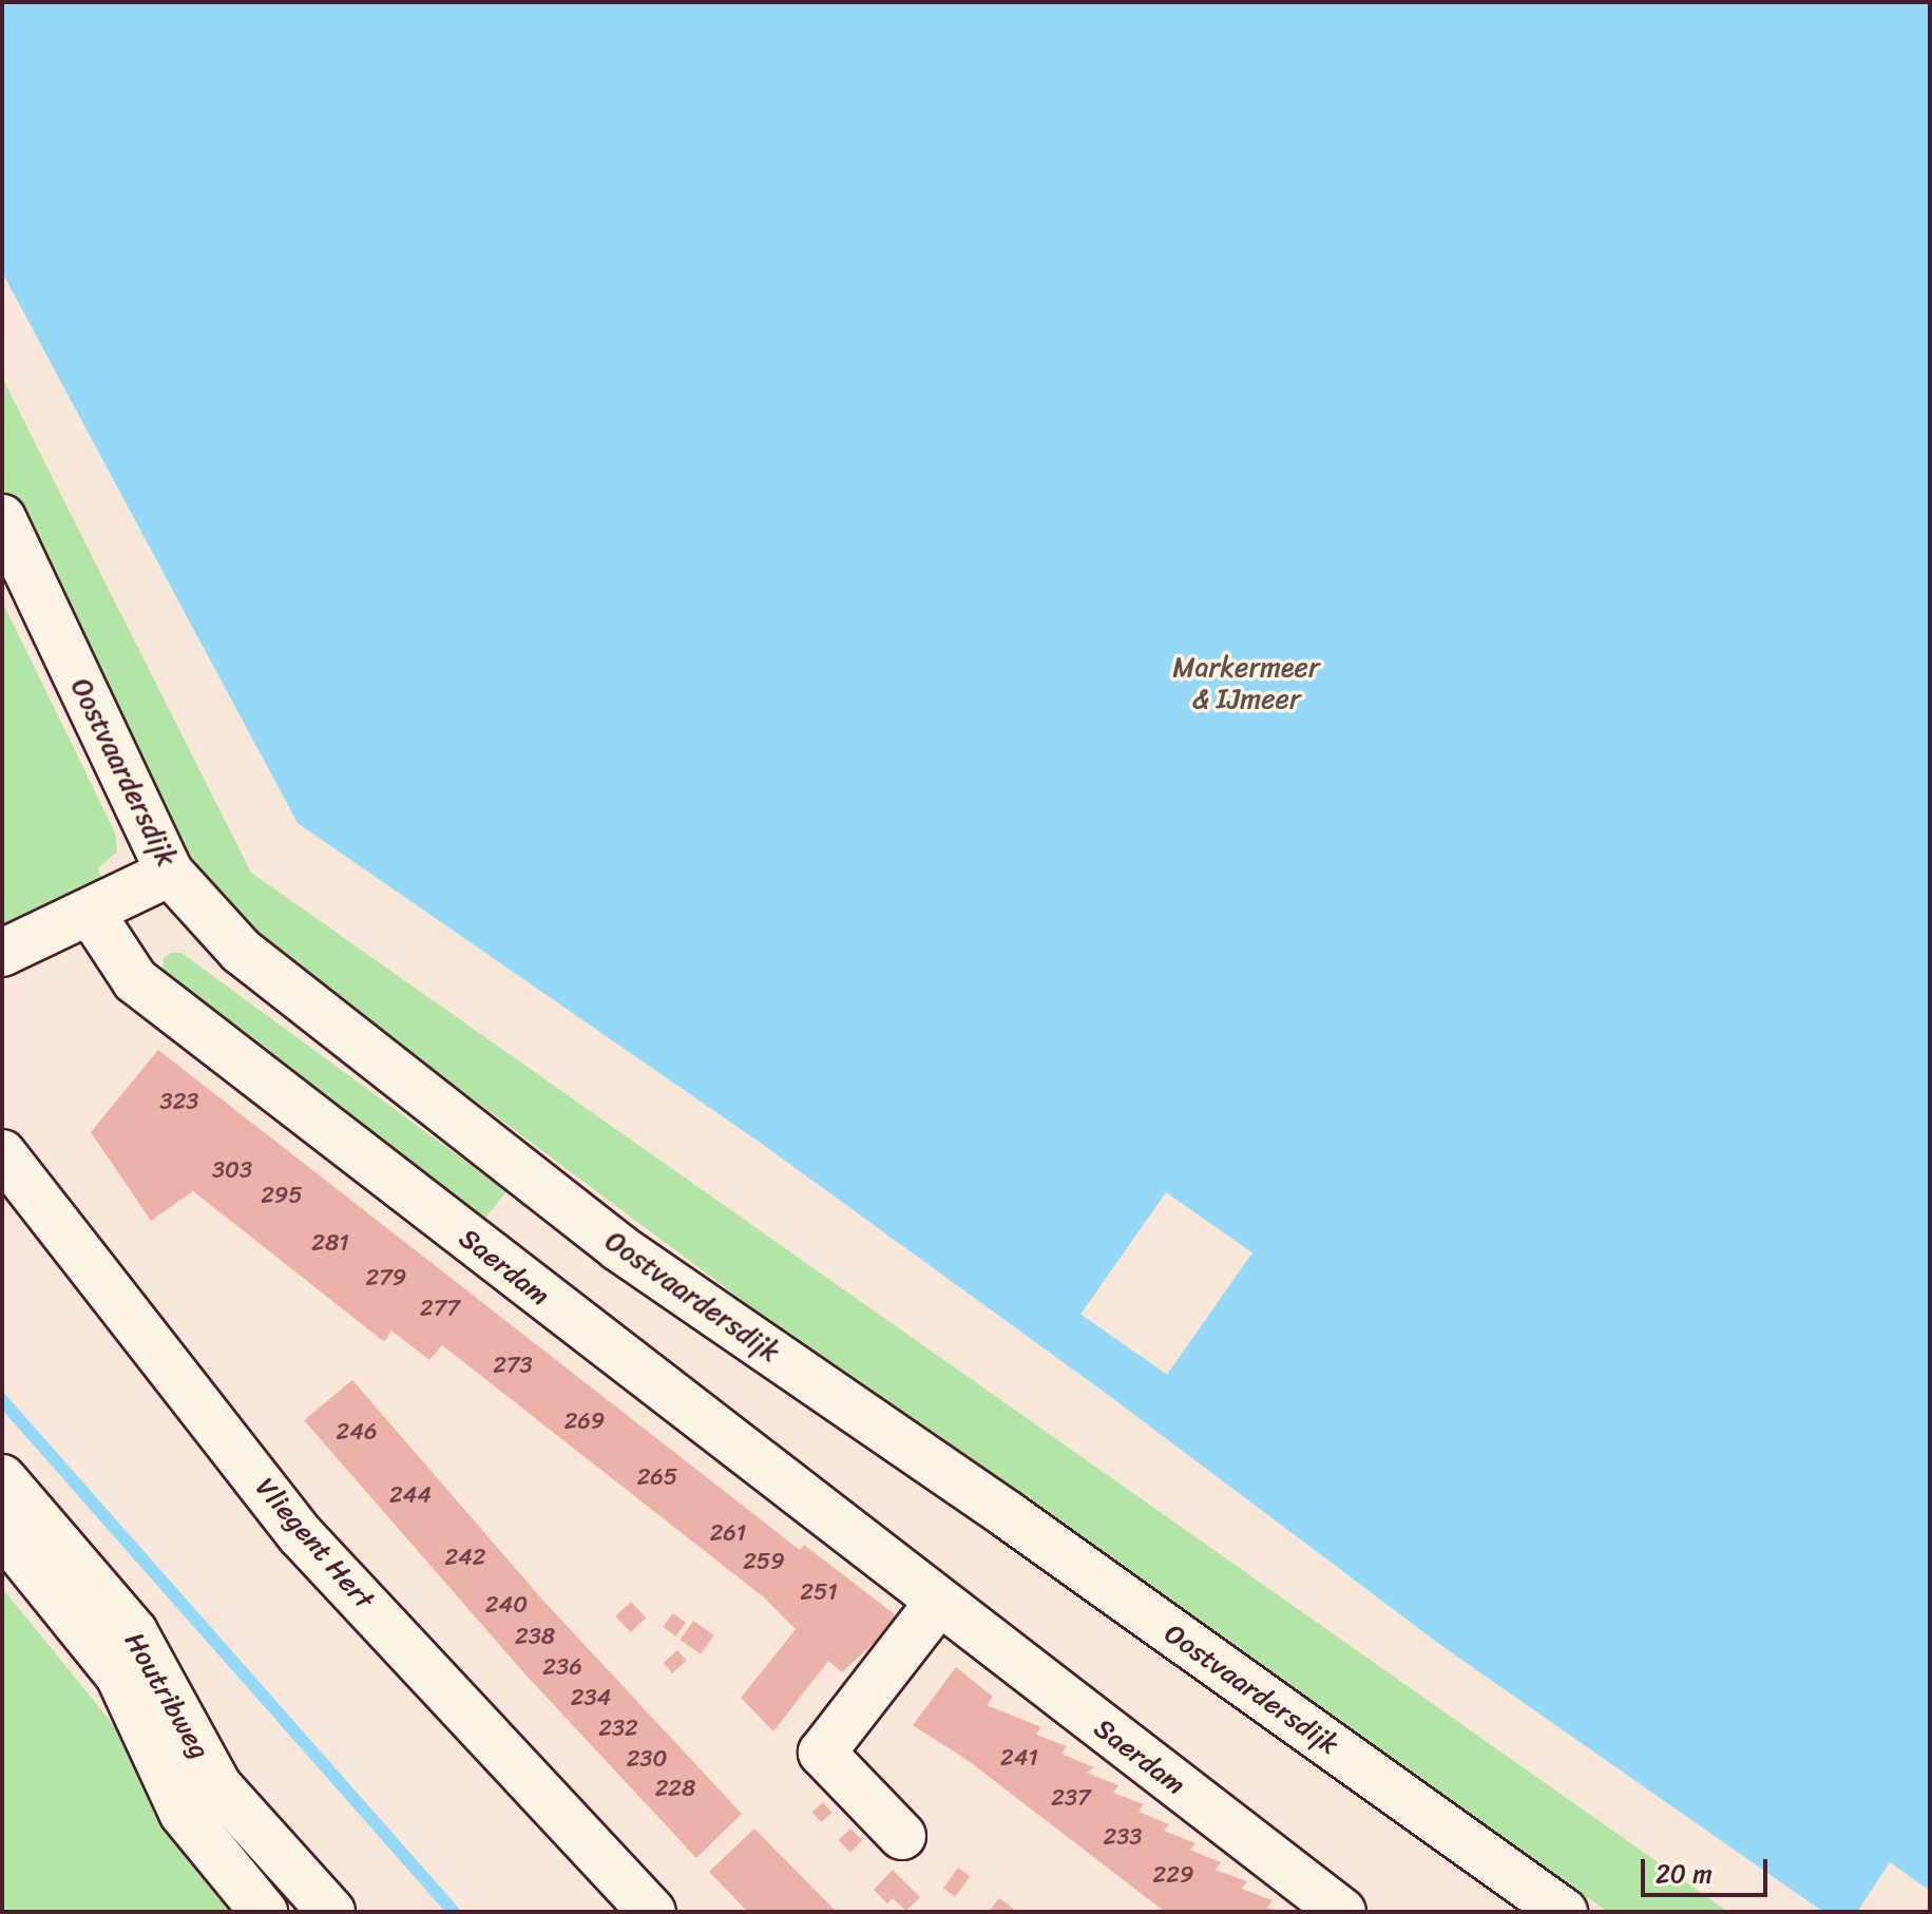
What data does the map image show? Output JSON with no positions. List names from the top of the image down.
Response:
{
  "streets": {
    "street": [
      "Oostvaardersdijk",
      "Saerdam",
      "Vliegent Hert",
      "Houtribweg"
    ]
  },
  "parks": ["Markermeer & IJmeer"],
  "house_numbers": [
    "323",
    "303",
    "295",
    "281",
    "279",
    "277",
    "273",
    "269",
    "246",
    "265",
    "244",
    "261",
    "242",
    "259",
    "251",
    "240",
    "238",
    "236",
    "234",
    "232",
    "241",
    "230",
    "228",
    "237",
    "233",
    "229"
  ],
  "scale_bar": "20 m"
}
